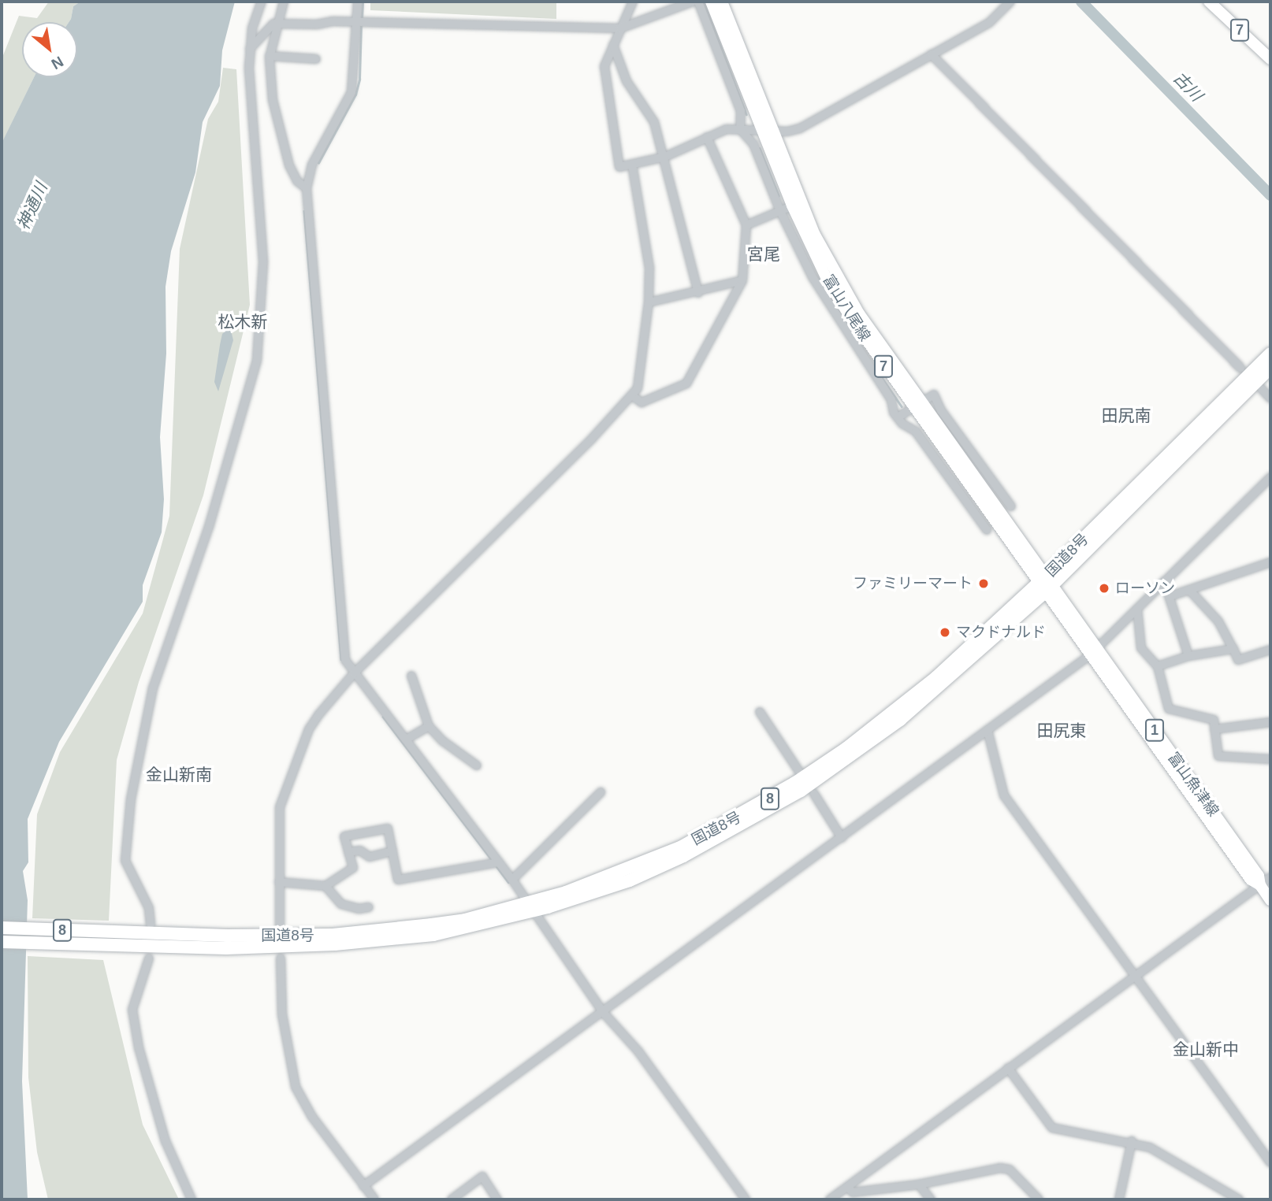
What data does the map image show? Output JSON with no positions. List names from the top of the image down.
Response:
{
  "streets": {
    "highway": ["国道8号", "8"],
    "main road": [
      "7",
      "富山八尾線",
      "1",
      "富山魚津線"
    ]
  },
  "crossings": [
    ["富山八尾線", "国道8号"],
    ["富山八尾線", "富山魚津線"],
    ["国道8号", "富山魚津線"]
  ],
  "districts": [
    "宮尾",
    "松木新",
    "田尻南",
    "田尻東",
    "金山新南",
    "金山新中"
  ],
  "water": ["古川", "神通川"],
  "places": ["ファミリーマート", "ローソン", "マクドナルド"],
  "north": "bottom right"
}
